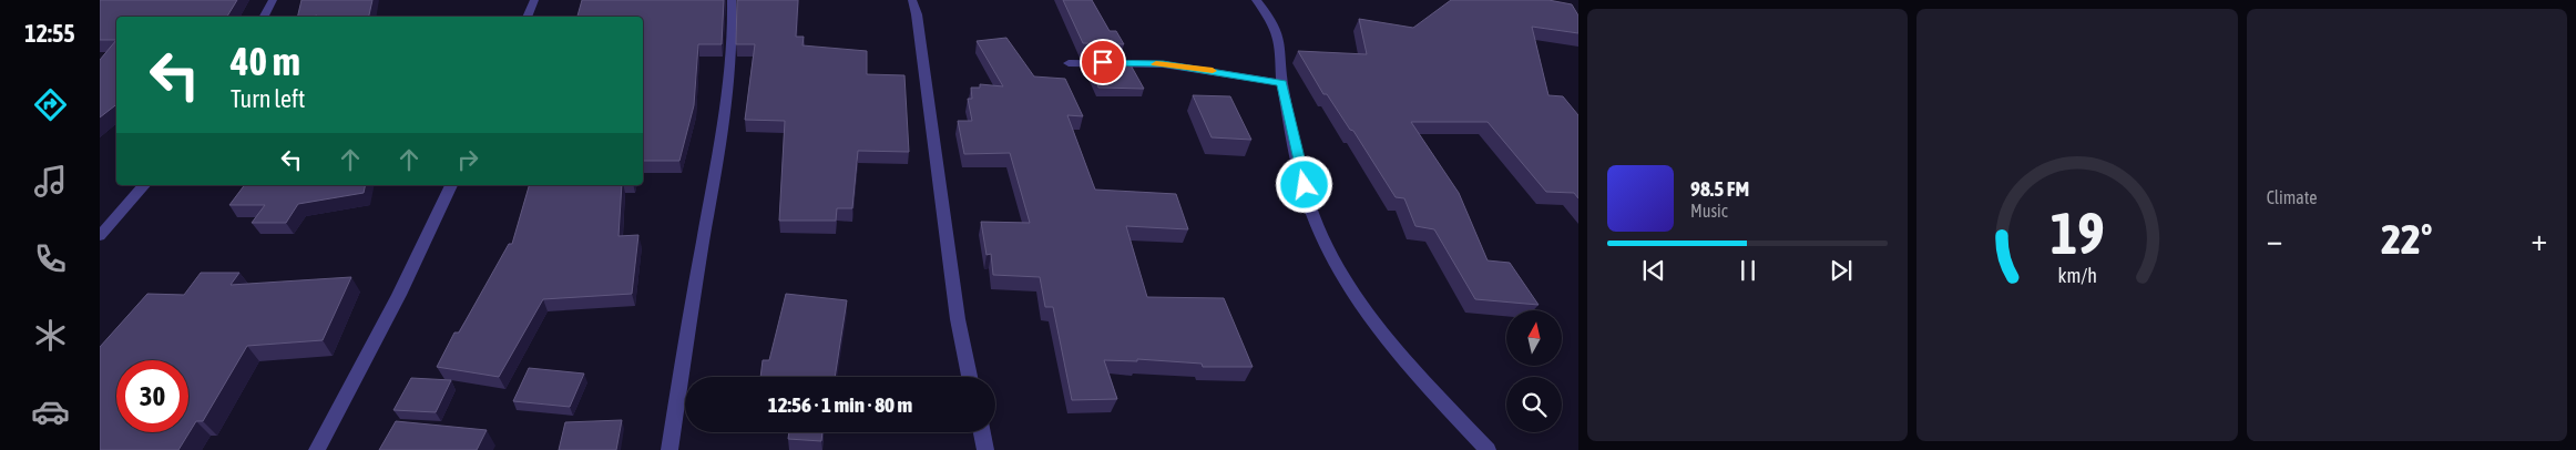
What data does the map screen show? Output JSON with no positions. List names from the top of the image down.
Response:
{
  "north": "top",
  "page": {
    "tabs": "12:55",
    "tile": "Climate",
    "turn": ["40 m", "Turn left"],
    "song": ["98.5 FM", "Music"],
    "heat": ["−", "22°", "+"],
    "limit": "30",
    "trip": "12:56 · 1 min · 80 m",
    "gauge": ["19", "km/h"]
  }
}
